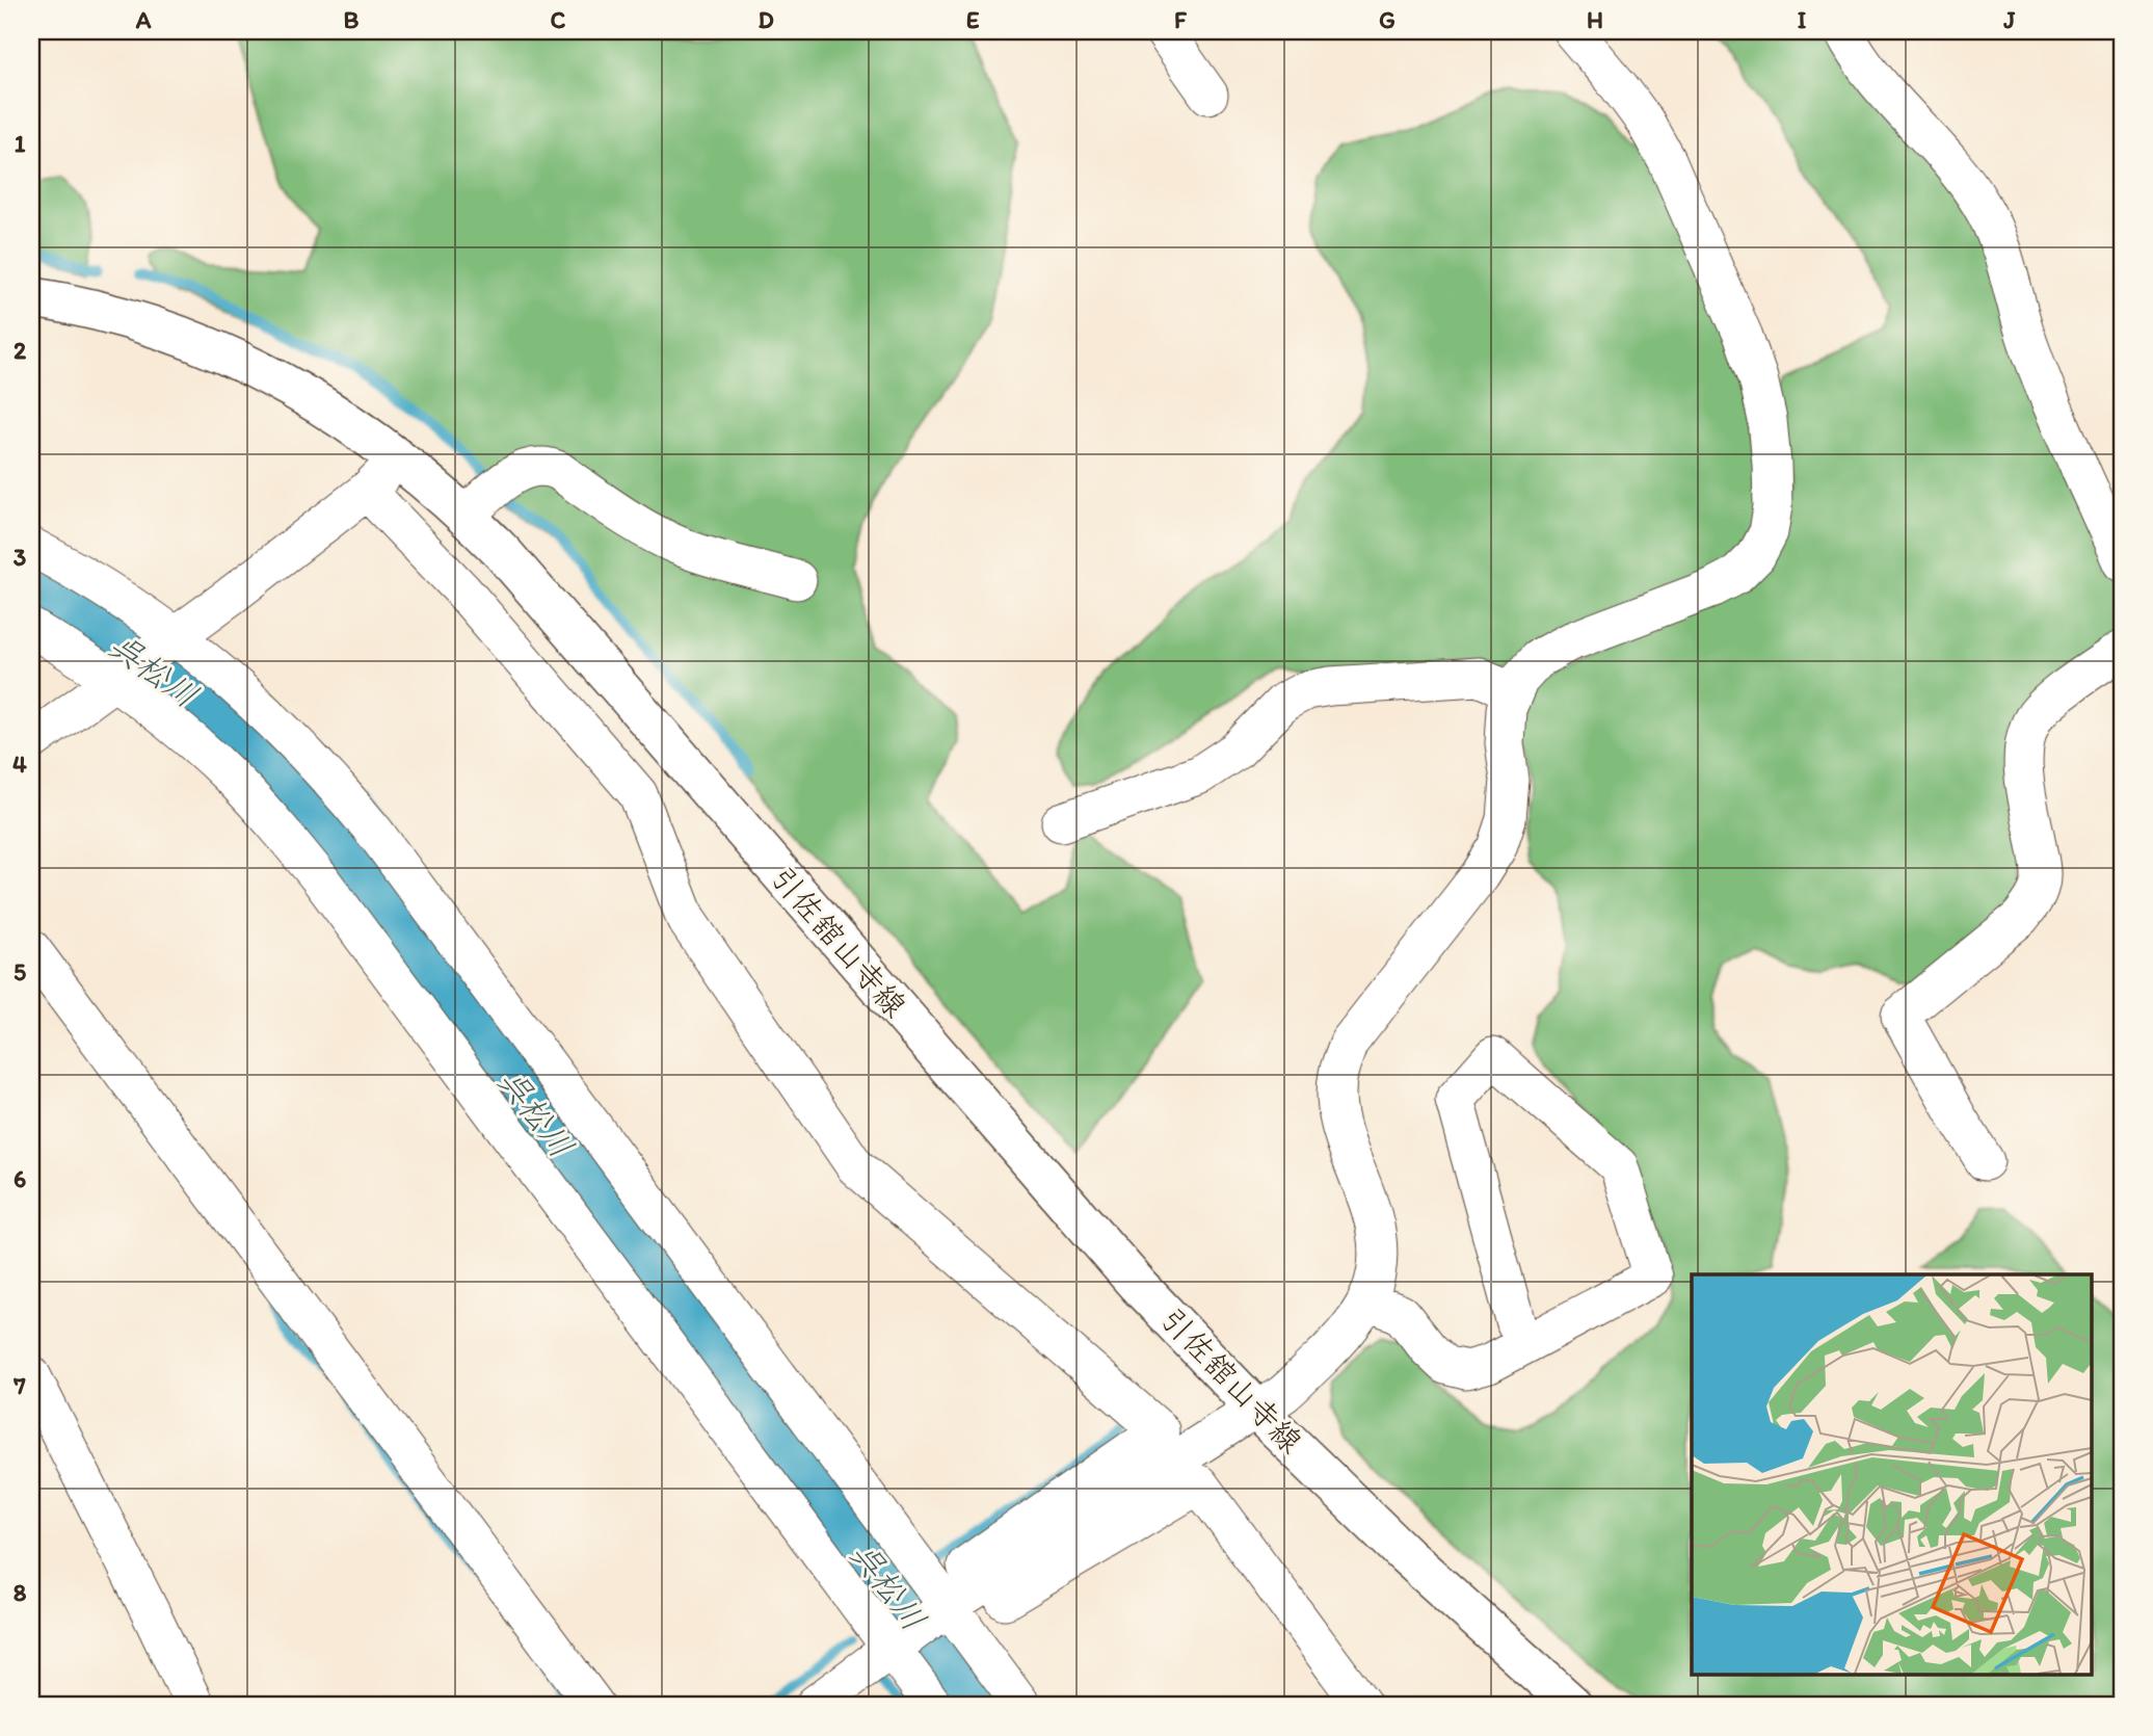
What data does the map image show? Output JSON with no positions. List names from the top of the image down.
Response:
{
  "streets": {
    "main road": ["引佐舘山寺線"]
  },
  "water": ["呉松川"],
  "grid": {
    "columns": [
      "A",
      "B",
      "C",
      "D",
      "E",
      "F",
      "G",
      "H",
      "I",
      "J"
    ],
    "rows": [
      "1",
      "2",
      "3",
      "4",
      "5",
      "6",
      "7",
      "8"
    ]
  }
}
